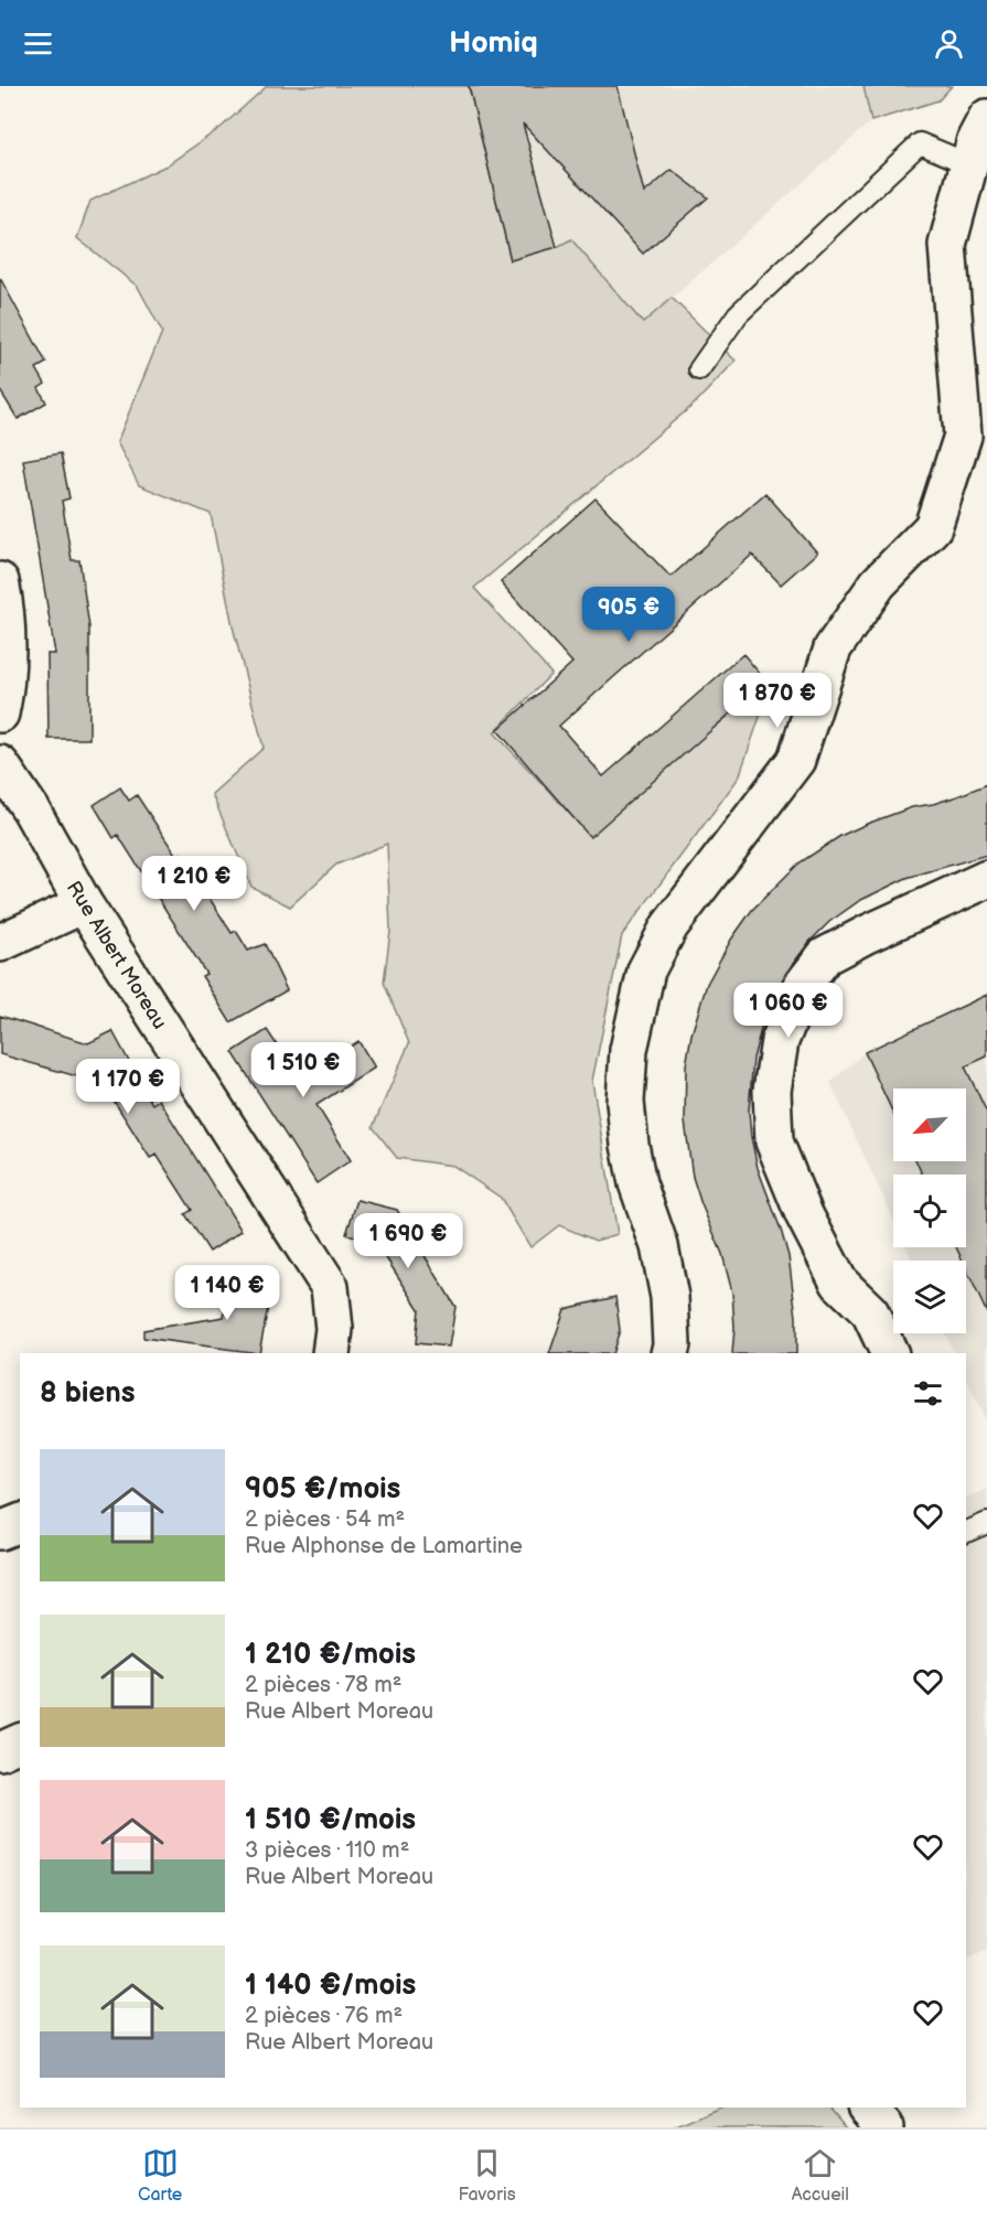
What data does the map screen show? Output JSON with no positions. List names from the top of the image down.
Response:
{
  "streets": {
    "street": ["Rue Albert Moreau"]
  },
  "north": "bottom left",
  "page": {
    "header": "Homiq",
    "price": [
      "905 €",
      "1 870 €",
      "1 210 €",
      "1 060 €",
      "1 510 €",
      "1 170 €",
      "1 690 €",
      "1 140 €"
    ],
    "heading": "8 biens",
    "list": [
      {
        "name": "905 €/mois",
        "note": "2 pièces · 54 m² · Rue Alphonse de Lamartine"
      },
      {
        "name": "1 210 €/mois",
        "note": "2 pièces · 78 m² · Rue Albert Moreau"
      },
      {
        "name": "1 510 €/mois",
        "note": "3 pièces · 110 m² · Rue Albert Moreau"
      },
      {
        "name": "1 140 €/mois",
        "note": "2 pièces · 76 m² · Rue Albert Moreau"
      }
    ],
    "tabs": ["Carte", "Favoris", "Accueil"]
  }
}
